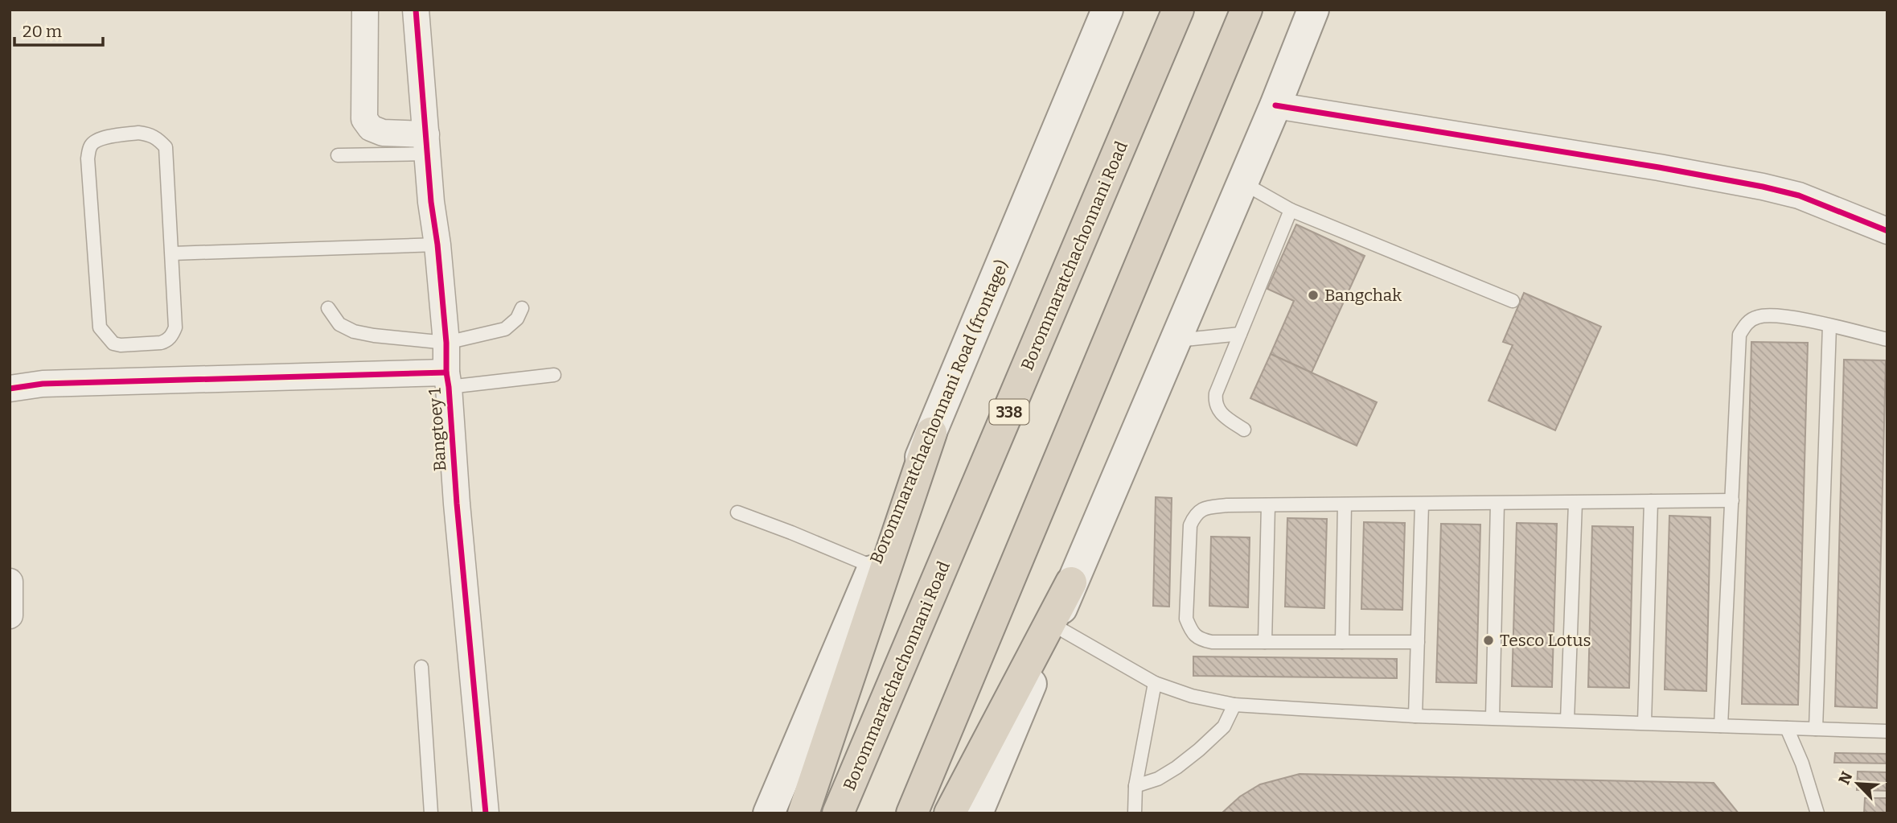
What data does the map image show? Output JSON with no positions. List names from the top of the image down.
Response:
{
  "streets": {
    "highway": ["Borommaratchachonnani Road", "338"],
    "main road": ["Borommaratchachonnani Road (frontage)"],
    "street": ["Bangtoey 1"]
  },
  "places": ["Bangchak", "Tesco Lotus"],
  "scale_bar": "20 m",
  "north": "top left"
}
